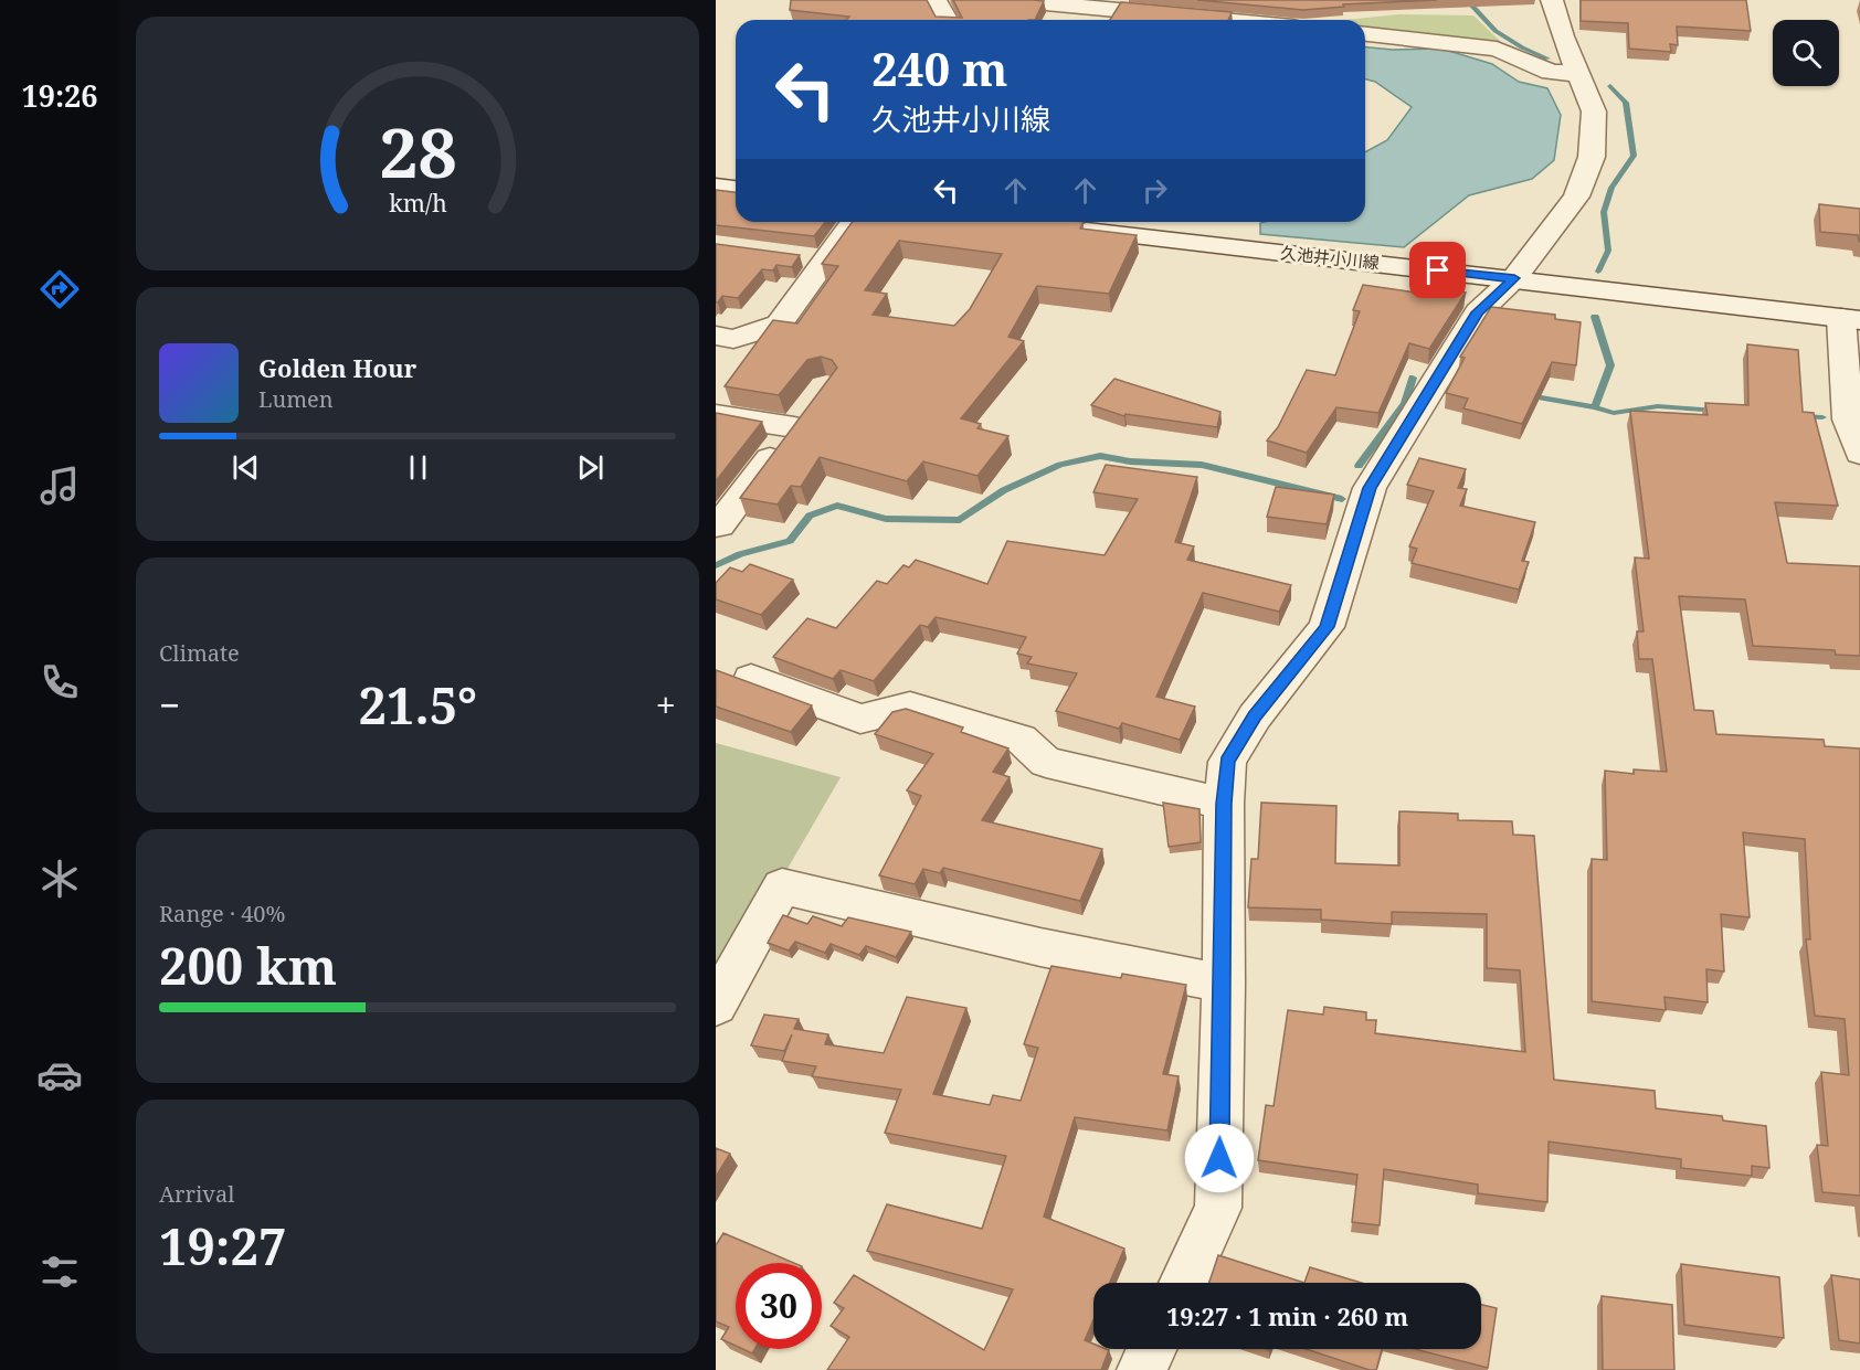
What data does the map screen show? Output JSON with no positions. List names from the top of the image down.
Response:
{
  "streets": {
    "street": ["久池井小川線"]
  },
  "page": {
    "tabs": "19:26",
    "turn": ["240 m", "久池井小川線"],
    "song": ["Golden Hour", "Lumen"],
    "tile": [
      "Climate",
      ["Range · 40%", "200 km"],
      ["Arrival", "19:27"]
    ],
    "heat": ["−", "21.5°", "+"],
    "limit": "30",
    "trip": "19:27 · 1 min · 260 m",
    "gauge": ["28", "km/h"]
  }
}
